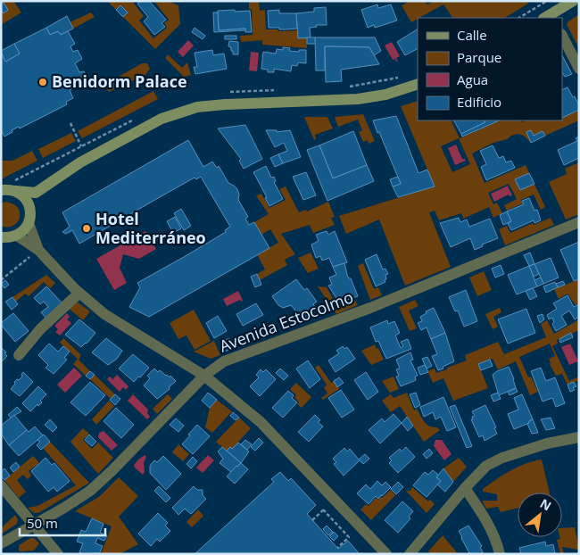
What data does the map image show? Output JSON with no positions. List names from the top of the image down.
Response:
{
  "streets": {
    "street": ["Avenida Estocolmo"]
  },
  "places": ["Benidorm Palace", "Hotel Mediterráneo"],
  "legend": [
    "Calle",
    "Parque",
    "Agua",
    "Edificio"
  ],
  "scale_bar": "50 m",
  "north": "top right"
}
